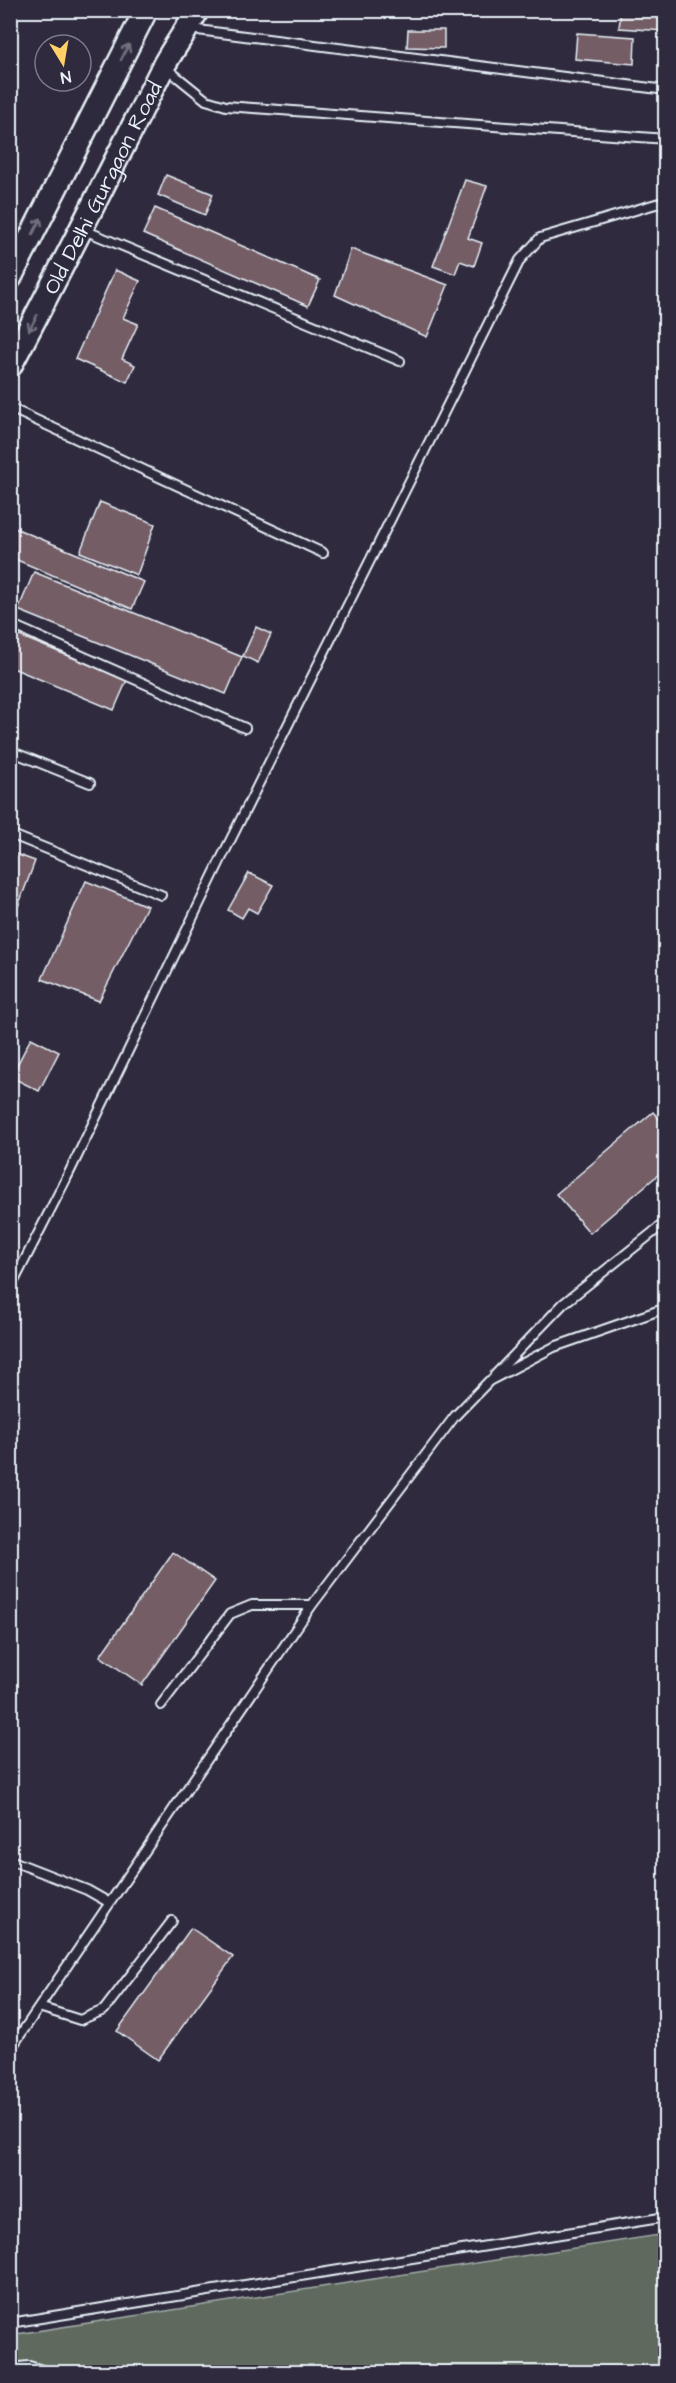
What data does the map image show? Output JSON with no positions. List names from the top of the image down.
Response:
{
  "streets": {
    "main road": ["Old Delhi Gurgaon Road"]
  },
  "north": "bottom"
}
